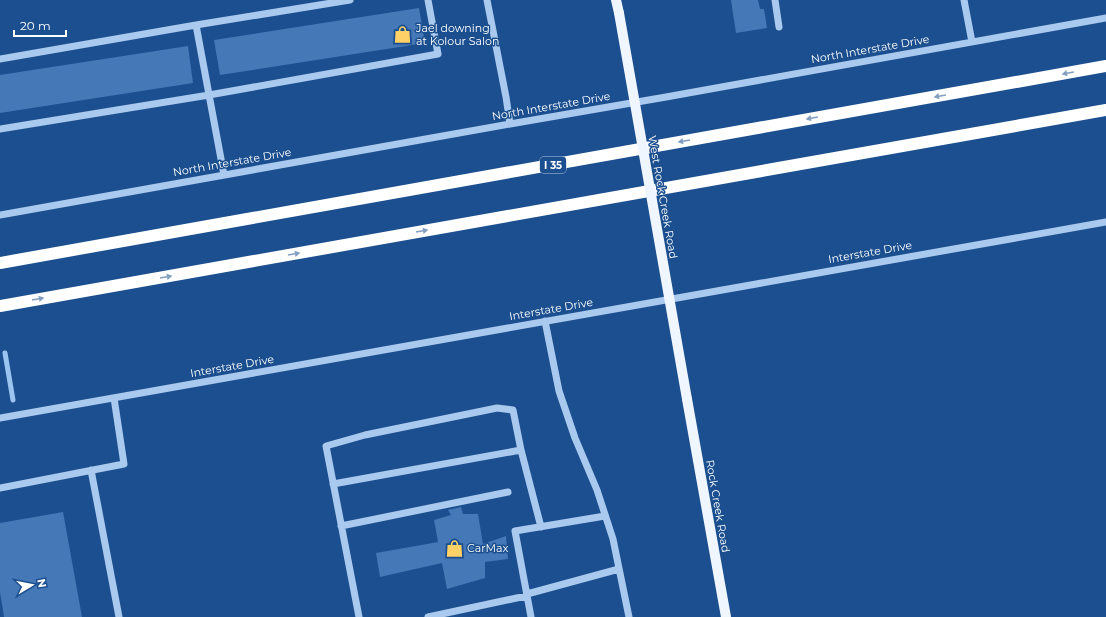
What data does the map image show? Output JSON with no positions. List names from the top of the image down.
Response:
{
  "streets": {
    "highway": ["I 35"],
    "main road": ["West Rock Creek Road", "Rock Creek Road"],
    "street": ["North Interstate Drive", "Interstate Drive"]
  },
  "crossings": [
    ["West Rock Creek Road", "Rock Creek Road"]
  ],
  "places": {
    "shop": ["Jael downing at Kolour Salon", "CarMax"]
  },
  "scale_bar": "20 m",
  "north": "right"
}
